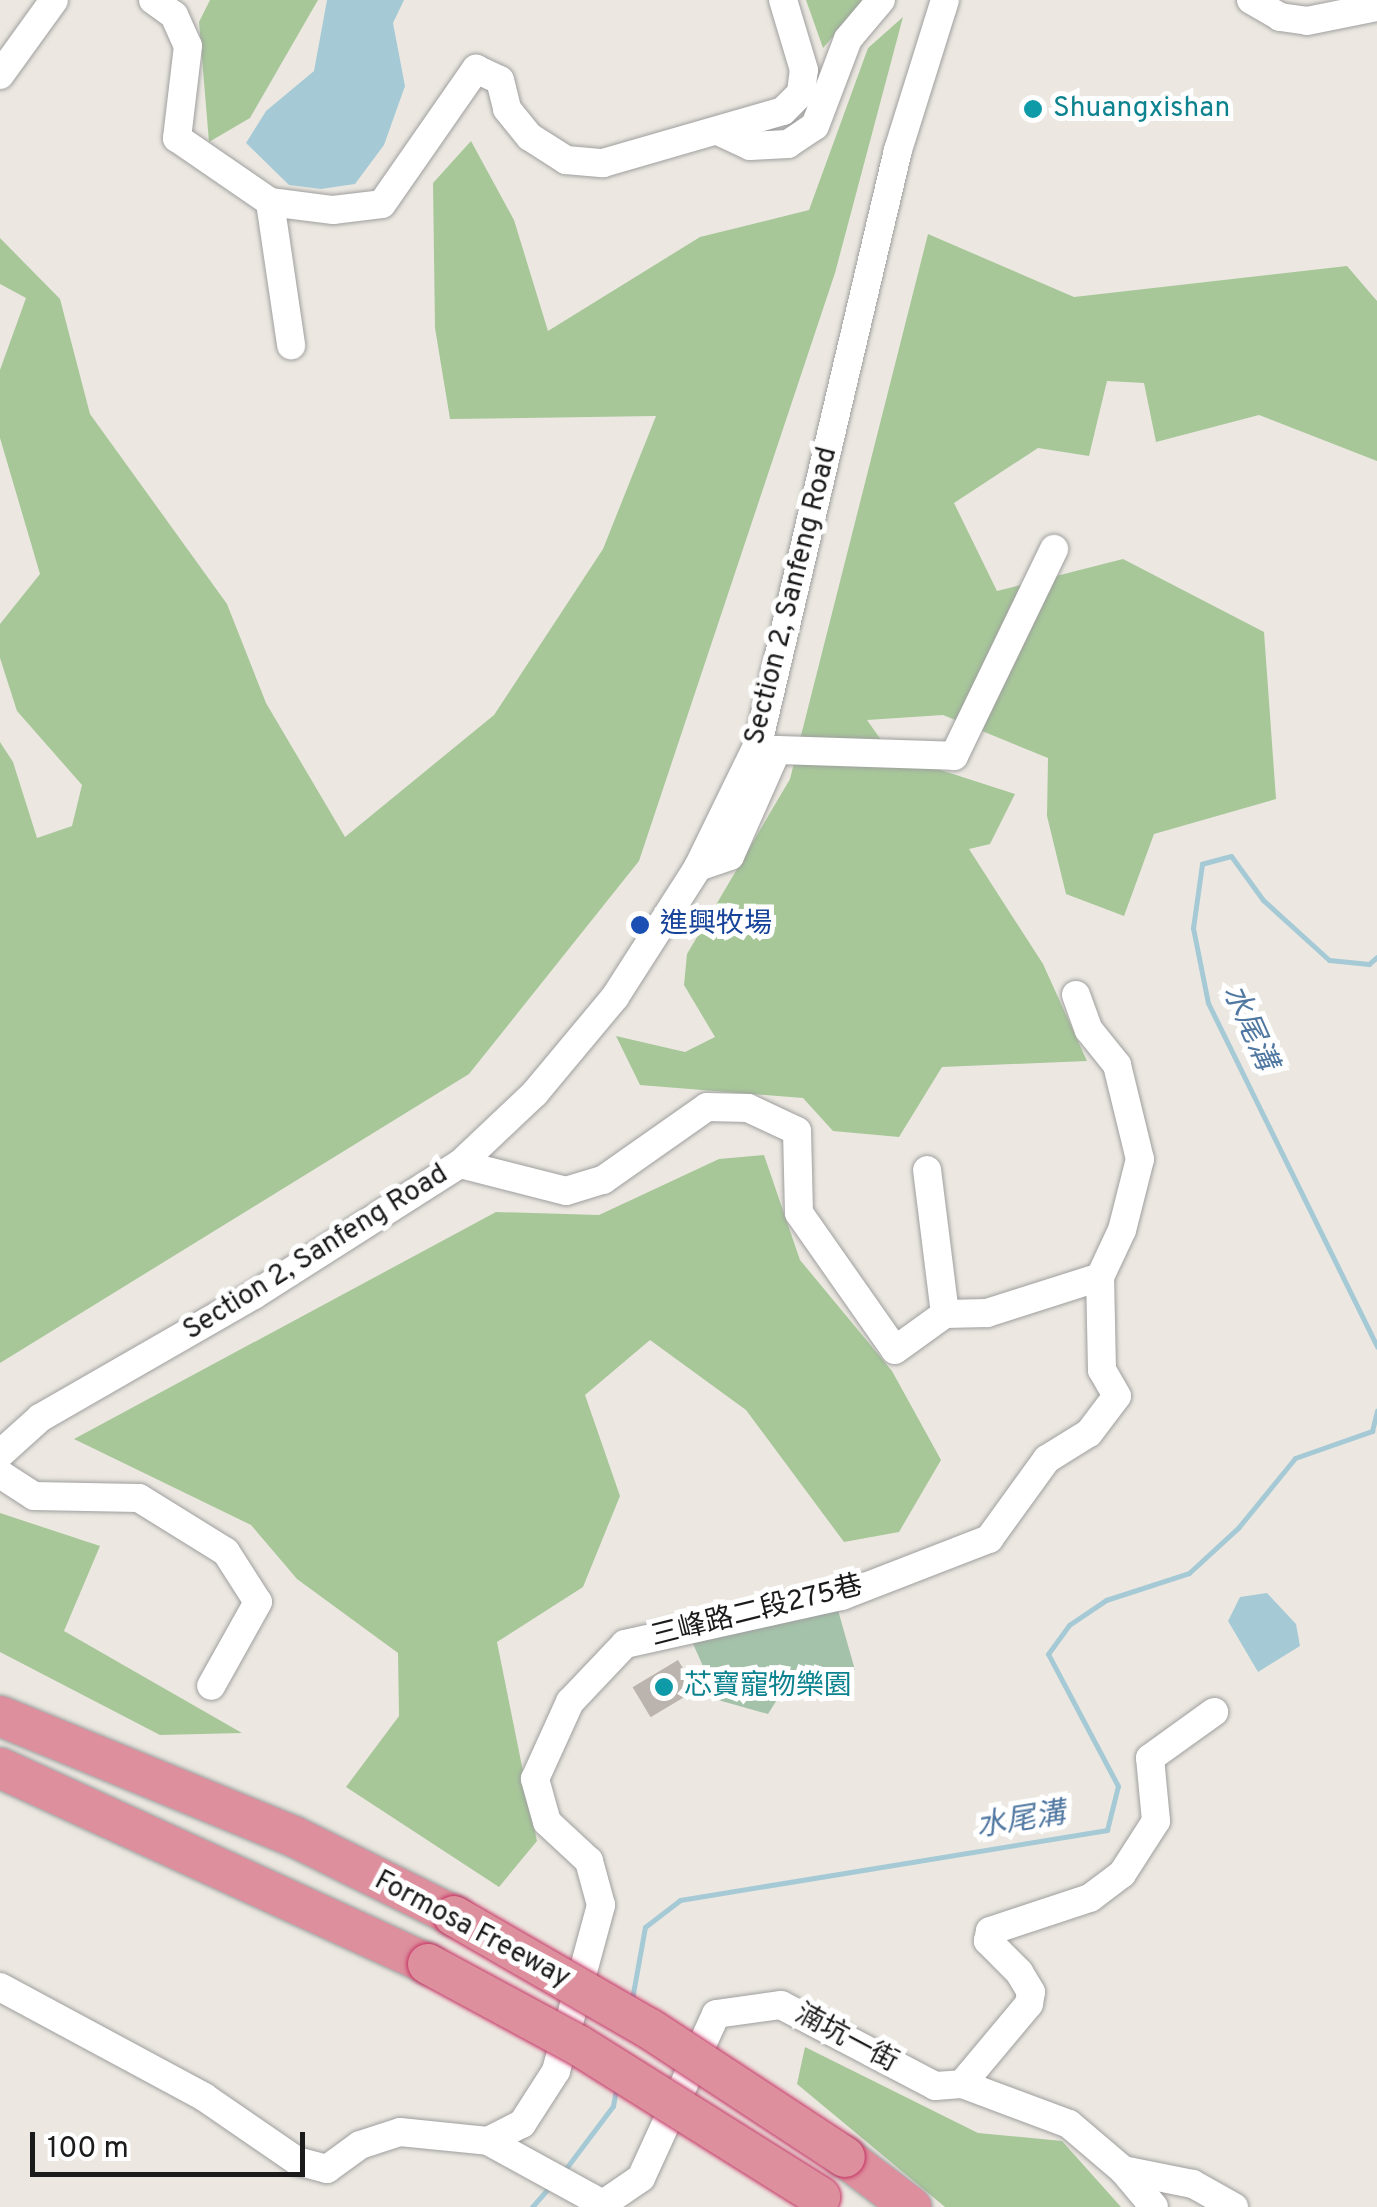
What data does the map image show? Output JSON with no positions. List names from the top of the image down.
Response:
{
  "streets": {
    "highway": ["Formosa Freeway"],
    "street": ["Section 2, Sanfeng Road", "三峰路二段275巷", "湳坑一街"]
  },
  "crossings": [
    ["三峰路二段275巷", "湳坑一街"]
  ],
  "water": ["水尾溝"],
  "places": ["Shuangxishan", "進興牧場", "芯寶寵物樂園"],
  "scale_bar": "100 m"
}
